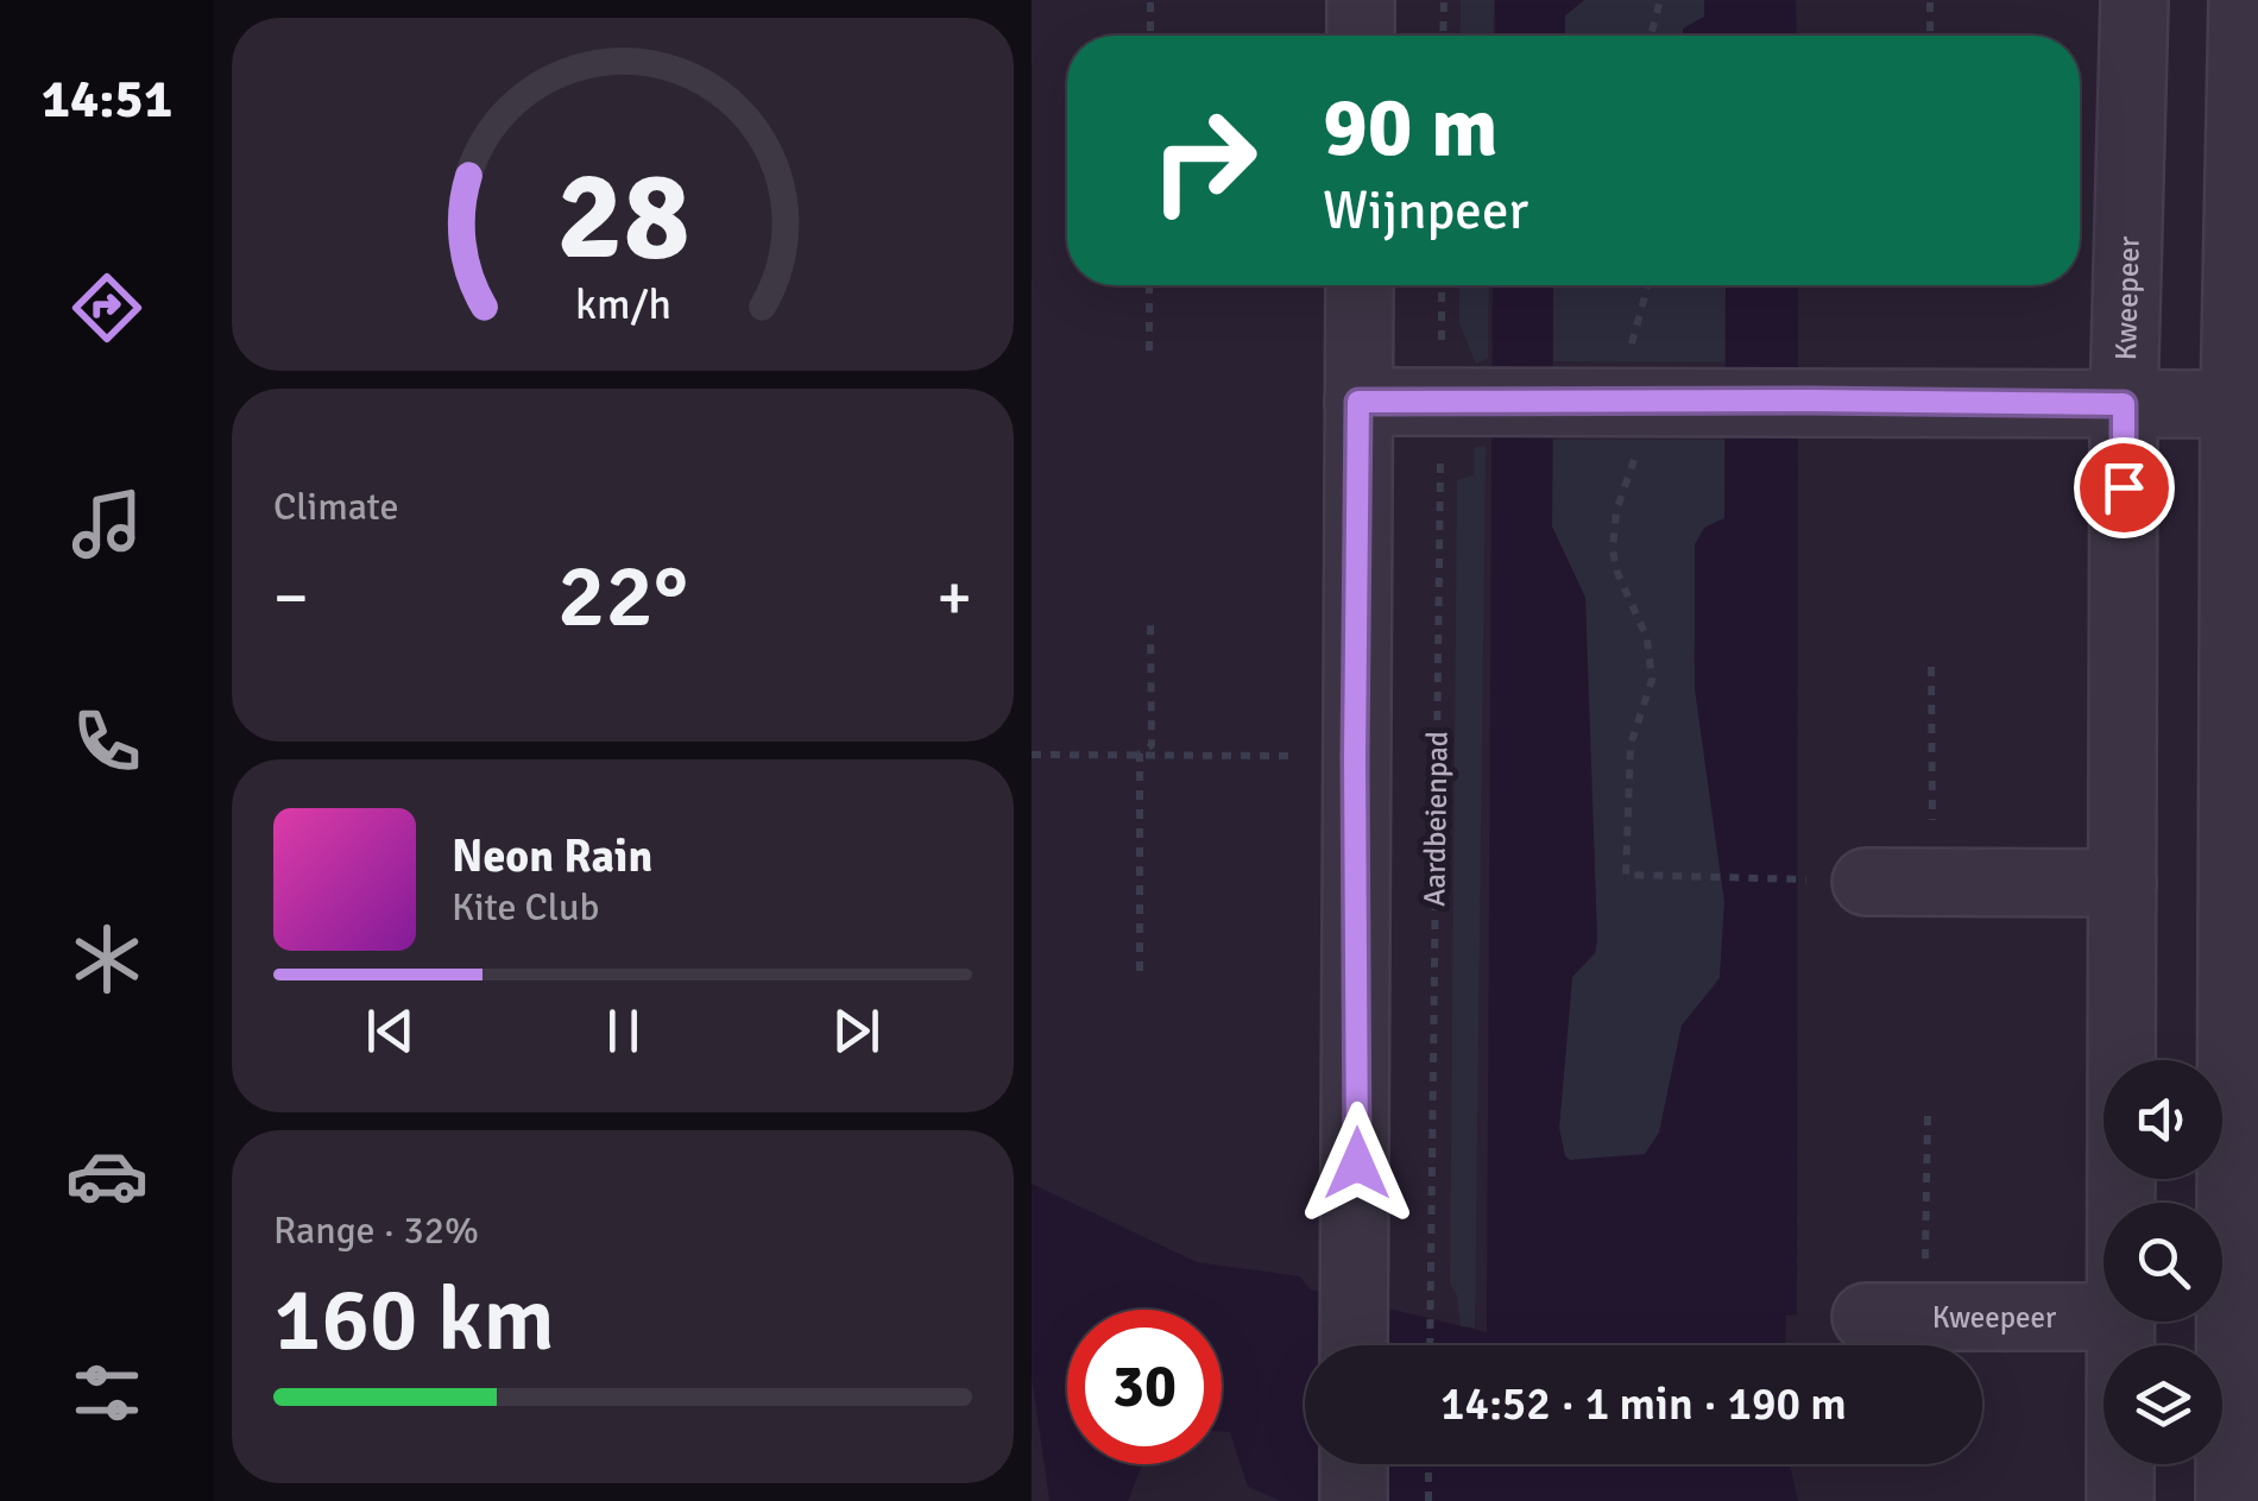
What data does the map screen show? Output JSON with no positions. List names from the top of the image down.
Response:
{
  "streets": {
    "street": ["Kweepeer"],
    "path": ["Aardbeienpad"]
  },
  "page": {
    "tabs": "14:51",
    "turn": ["90 m", "Wijnpeer"],
    "tile": [
      "Climate",
      ["Range · 32%", "160 km"]
    ],
    "heat": ["−", "22°", "+"],
    "song": ["Neon Rain", "Kite Club"],
    "limit": "30",
    "trip": "14:52 · 1 min · 190 m",
    "gauge": ["28", "km/h"]
  }
}
